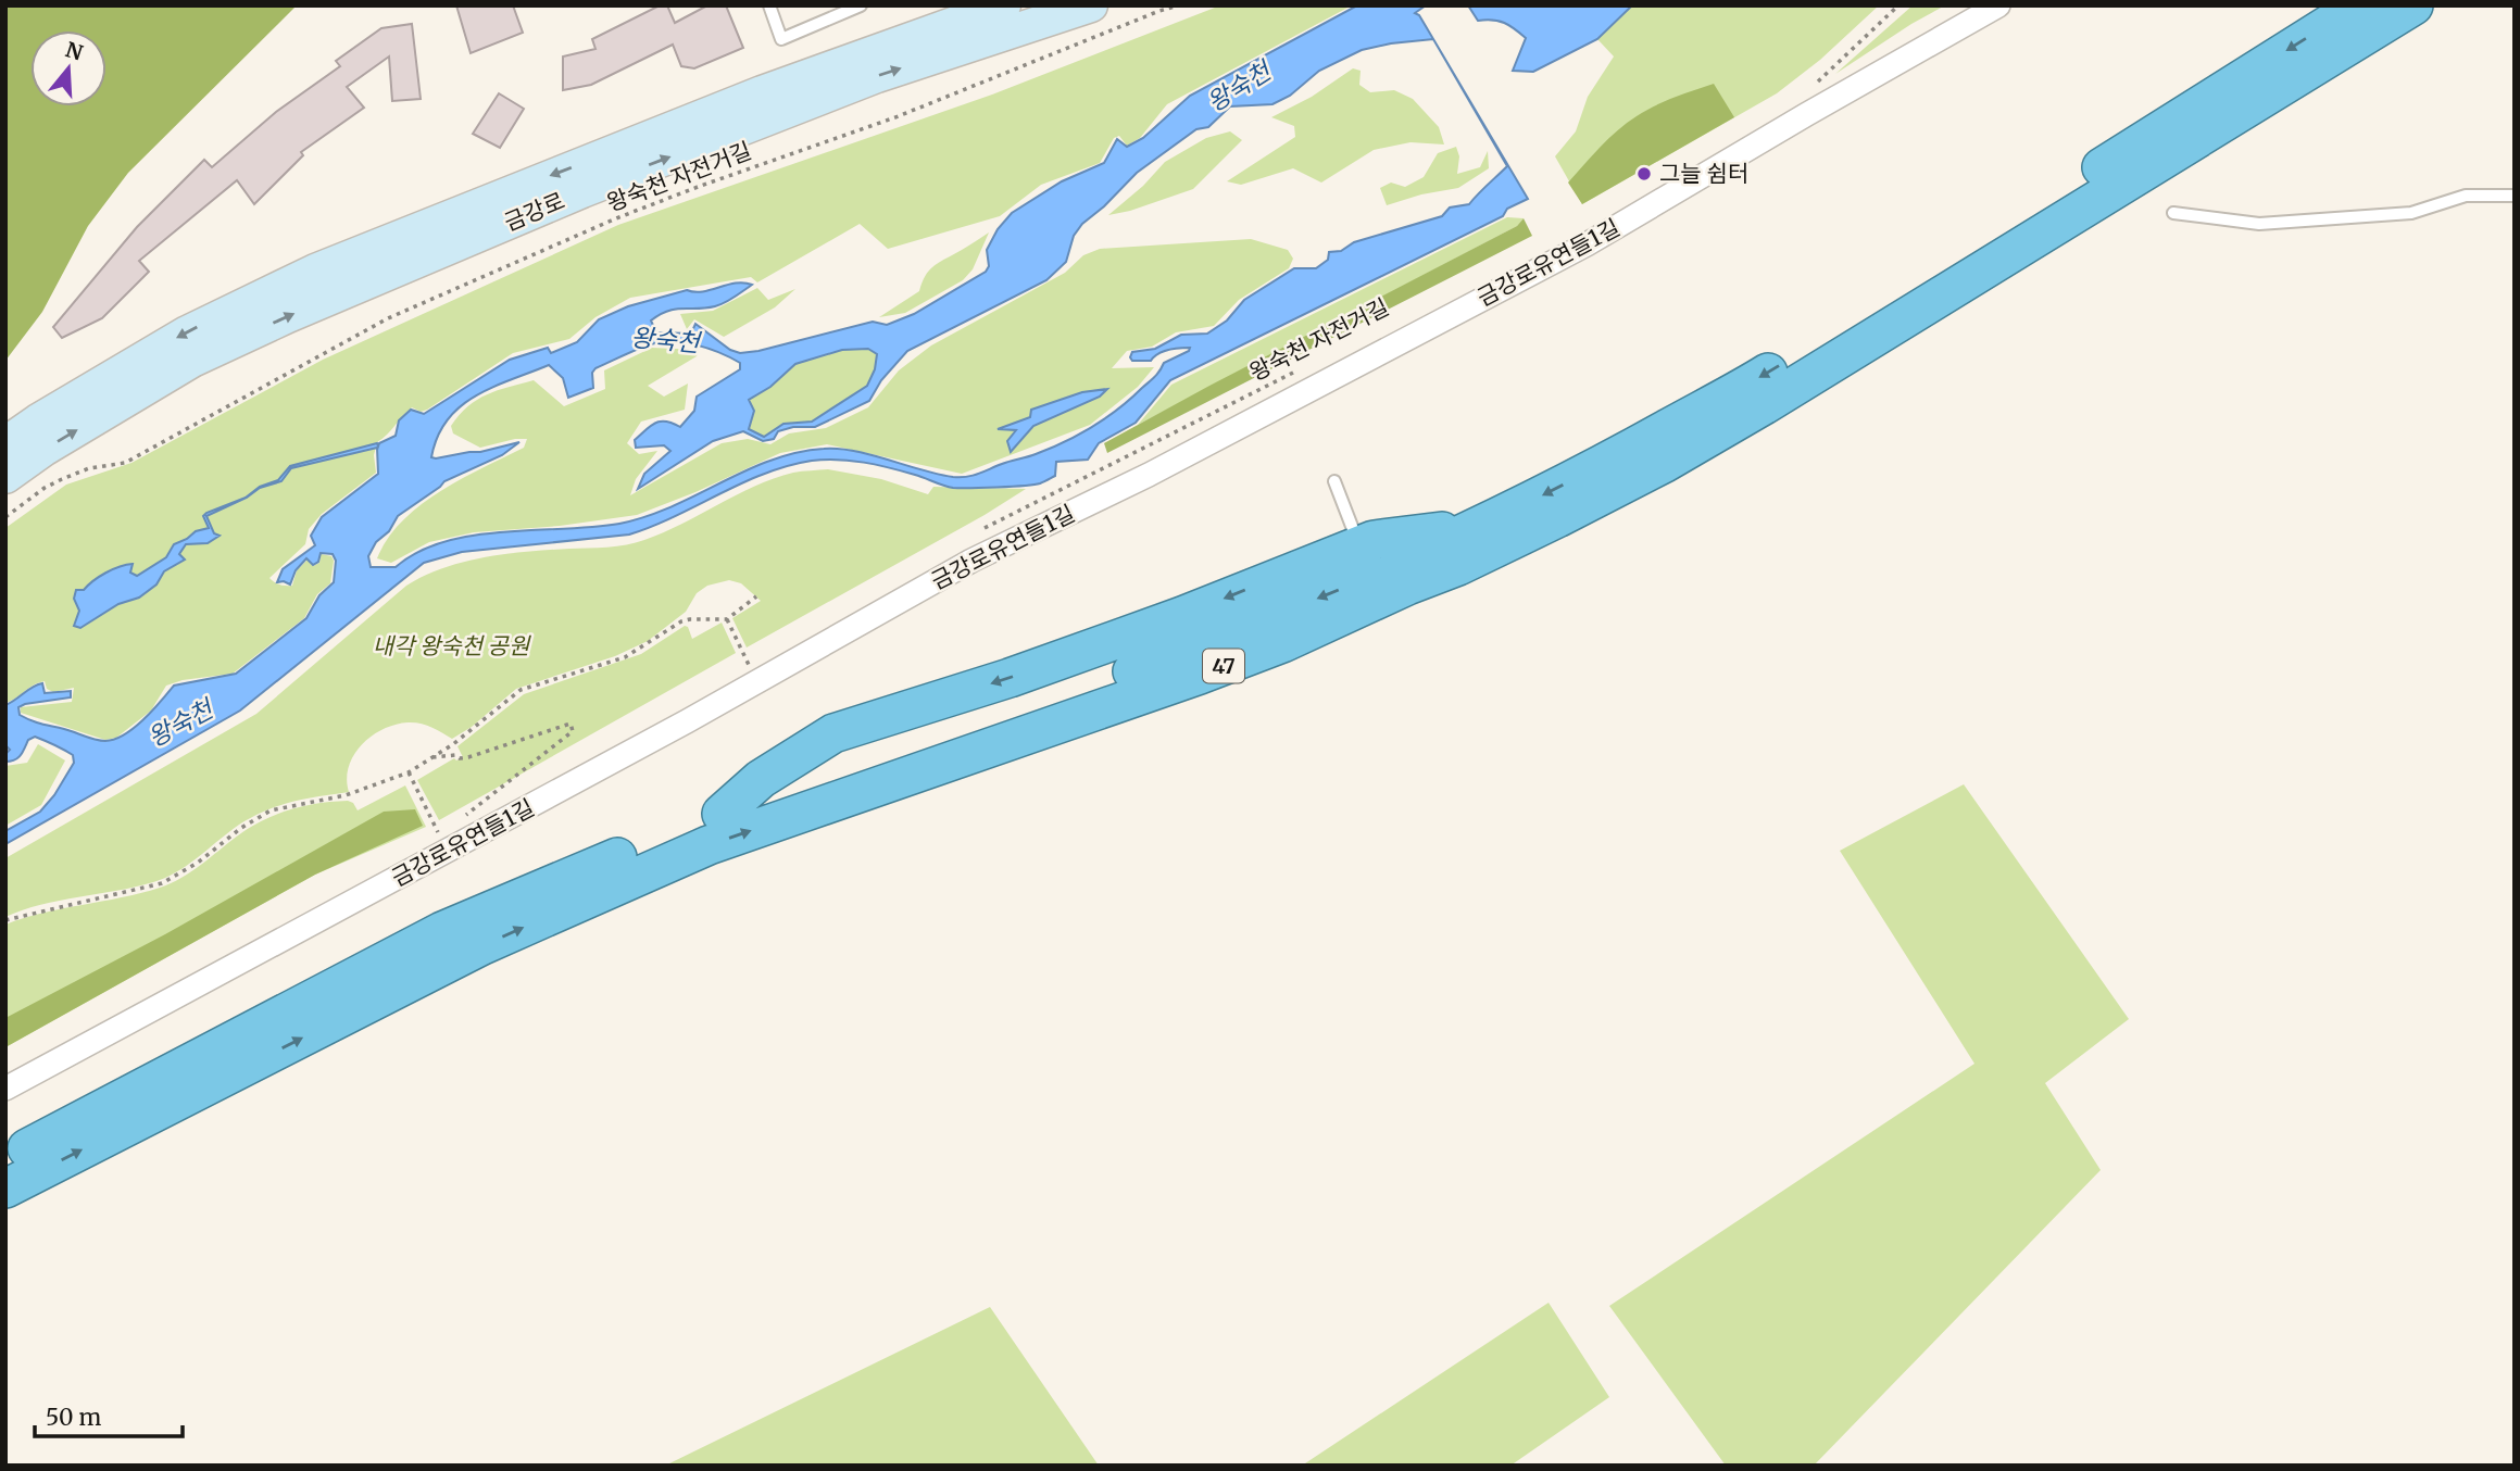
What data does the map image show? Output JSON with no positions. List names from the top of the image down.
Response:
{
  "streets": {
    "highway": ["47"],
    "main road": ["금강로"],
    "street": ["금강로유연들1길"],
    "path": ["왕숙천 자전거길"]
  },
  "water": ["왕숙천"],
  "parks": ["내각 왕숙천 공원"],
  "places": ["그늘 쉼터"],
  "scale_bar": "50 m",
  "north": "top"
}
